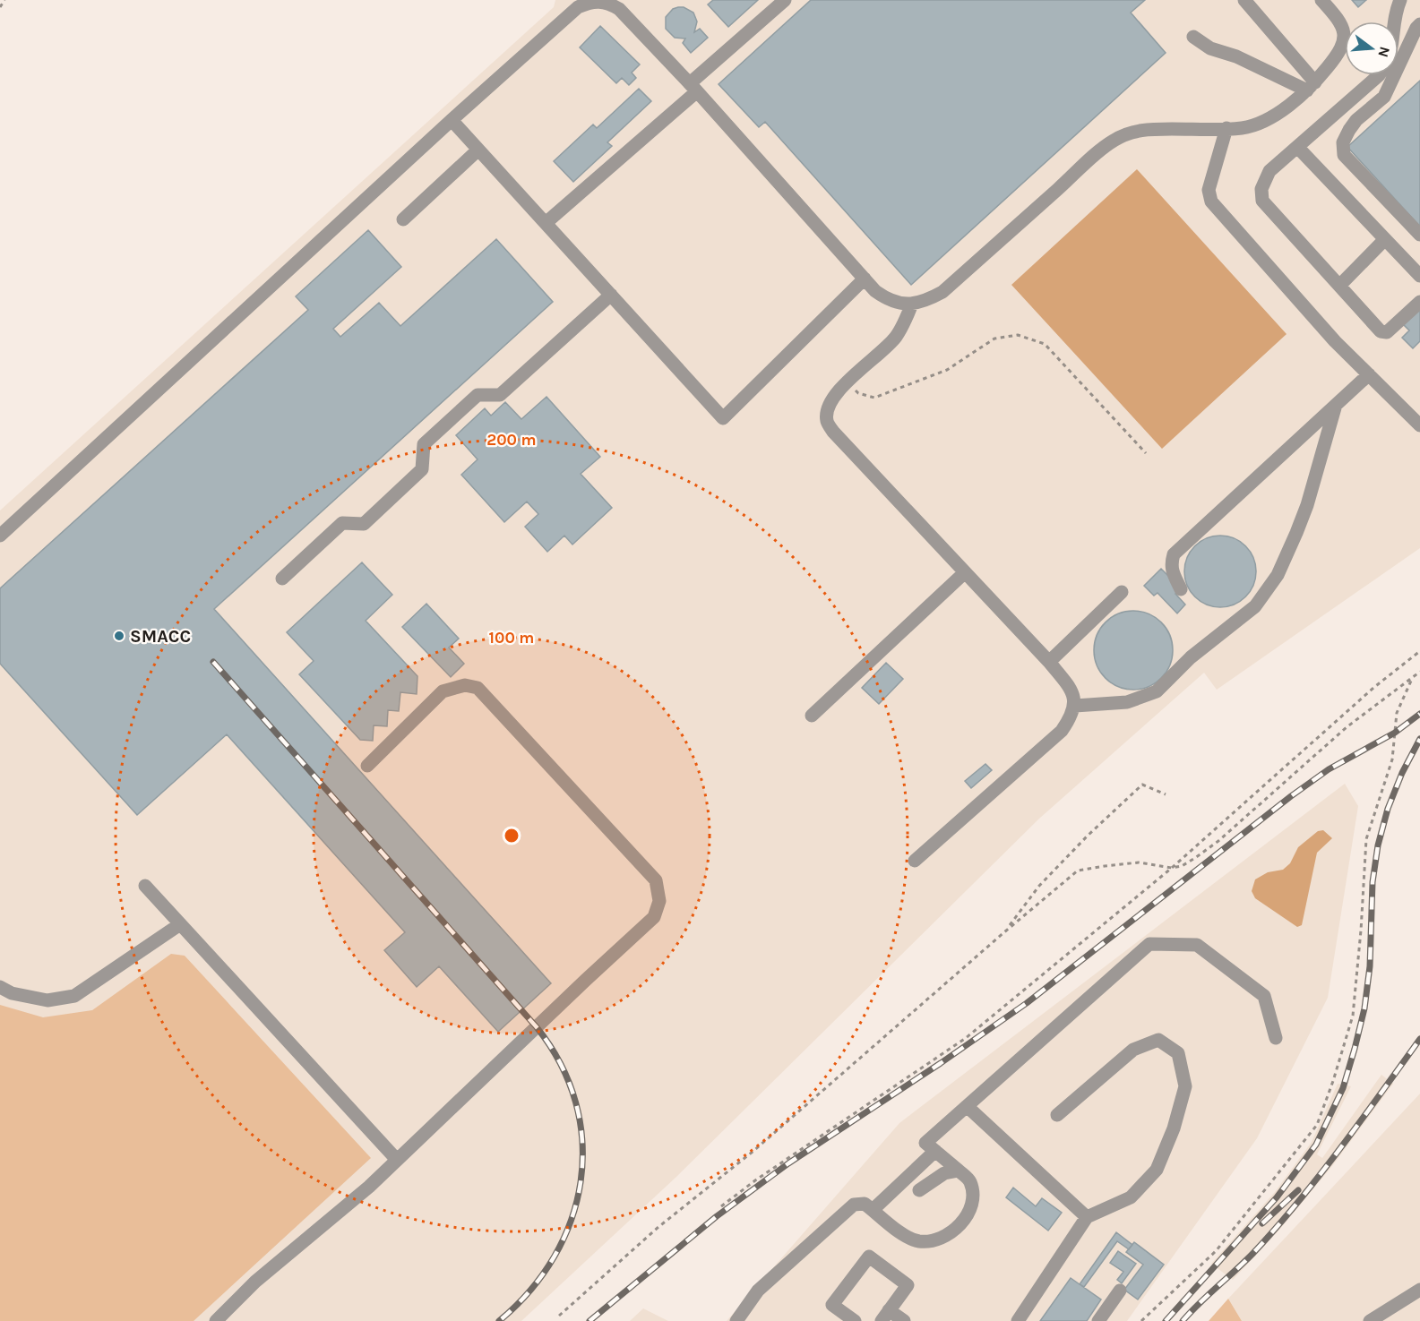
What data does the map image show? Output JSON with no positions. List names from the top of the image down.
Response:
{
  "places": ["SMACC"],
  "north": "right",
  "rings": ["200 m", "100 m"]
}
